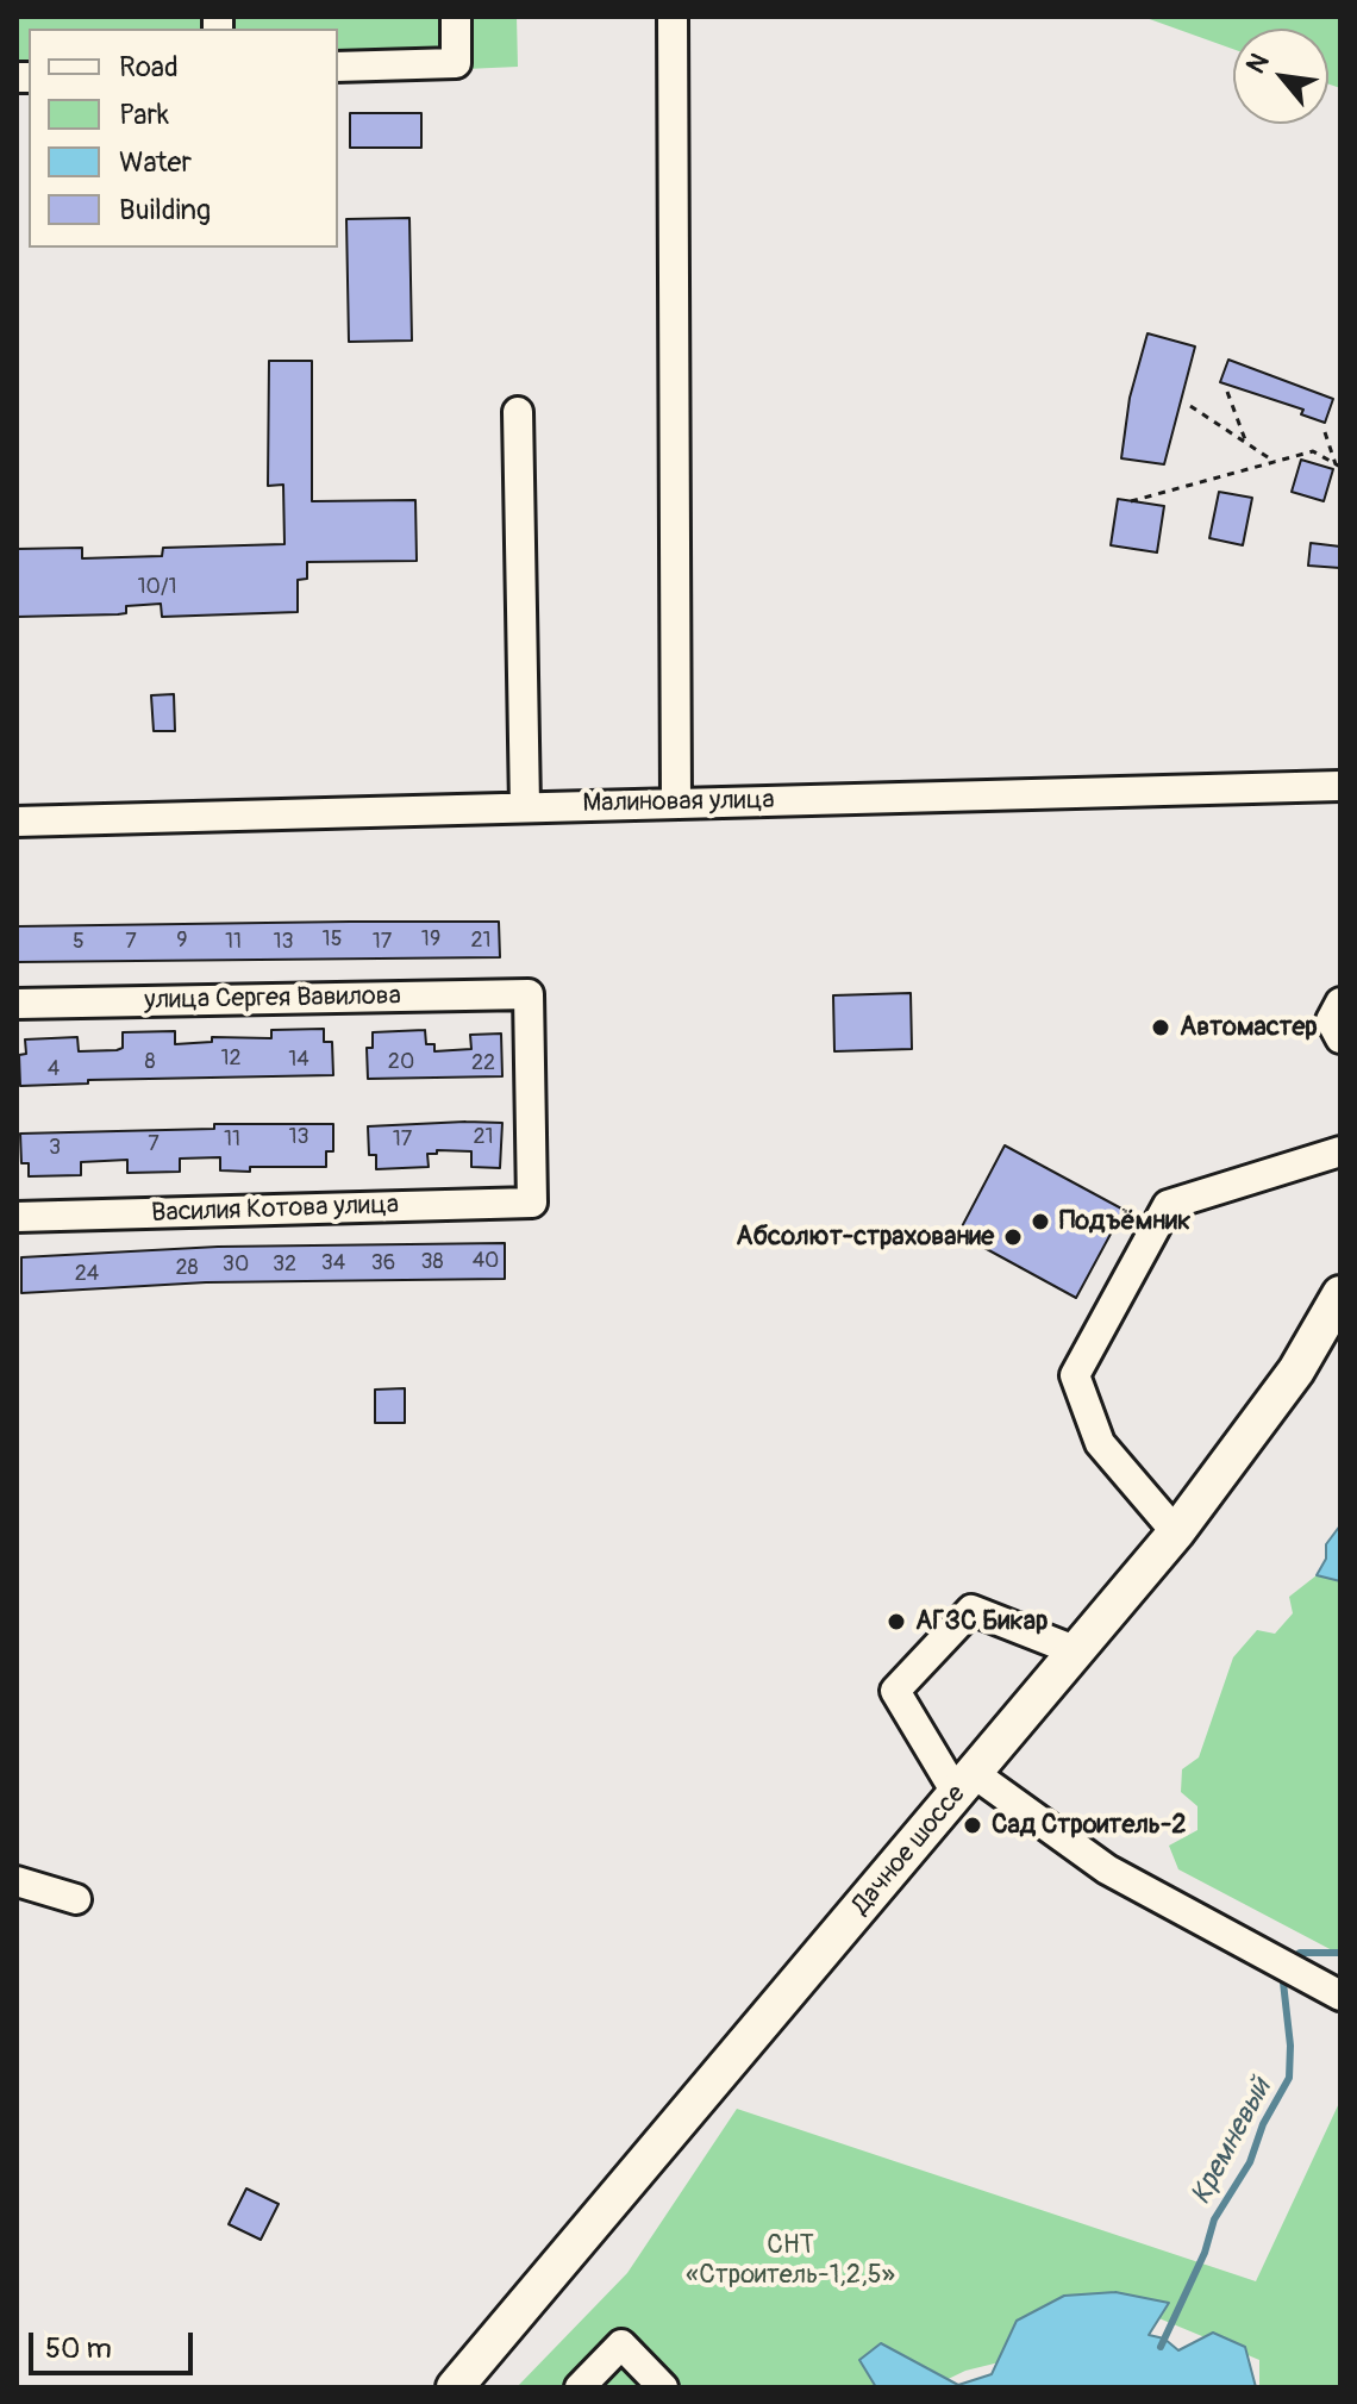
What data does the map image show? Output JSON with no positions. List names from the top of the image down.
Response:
{
  "streets": {
    "main road": ["Дачное шоссе"],
    "street": ["Малиновая улица", "улица Сергея Вавилова", "Василия Котова улица"]
  },
  "crossings": [
    ["улица Сергея Вавилова", "Василия Котова улица"]
  ],
  "water": ["Кремневый"],
  "parks": ["СНТ «Строитель-1,2,5»"],
  "places": [
    "Автомастер",
    "Подъёмник",
    "Абсолют-страхование",
    "АГЗС Бикар",
    "Сад Строитель-2"
  ],
  "house_numbers": [
    "10/1",
    "15",
    "19",
    "9",
    "21",
    "5",
    "7",
    "11",
    "13",
    "17",
    "12",
    "14",
    "8",
    "20",
    "22",
    "4",
    "13",
    "21",
    "11",
    "17",
    "7",
    "3",
    "40",
    "38",
    "34",
    "36",
    "30",
    "32",
    "28",
    "24"
  ],
  "legend": [
    "Road",
    "Park",
    "Water",
    "Building"
  ],
  "scale_bar": "50 m",
  "north": "top left"
}
